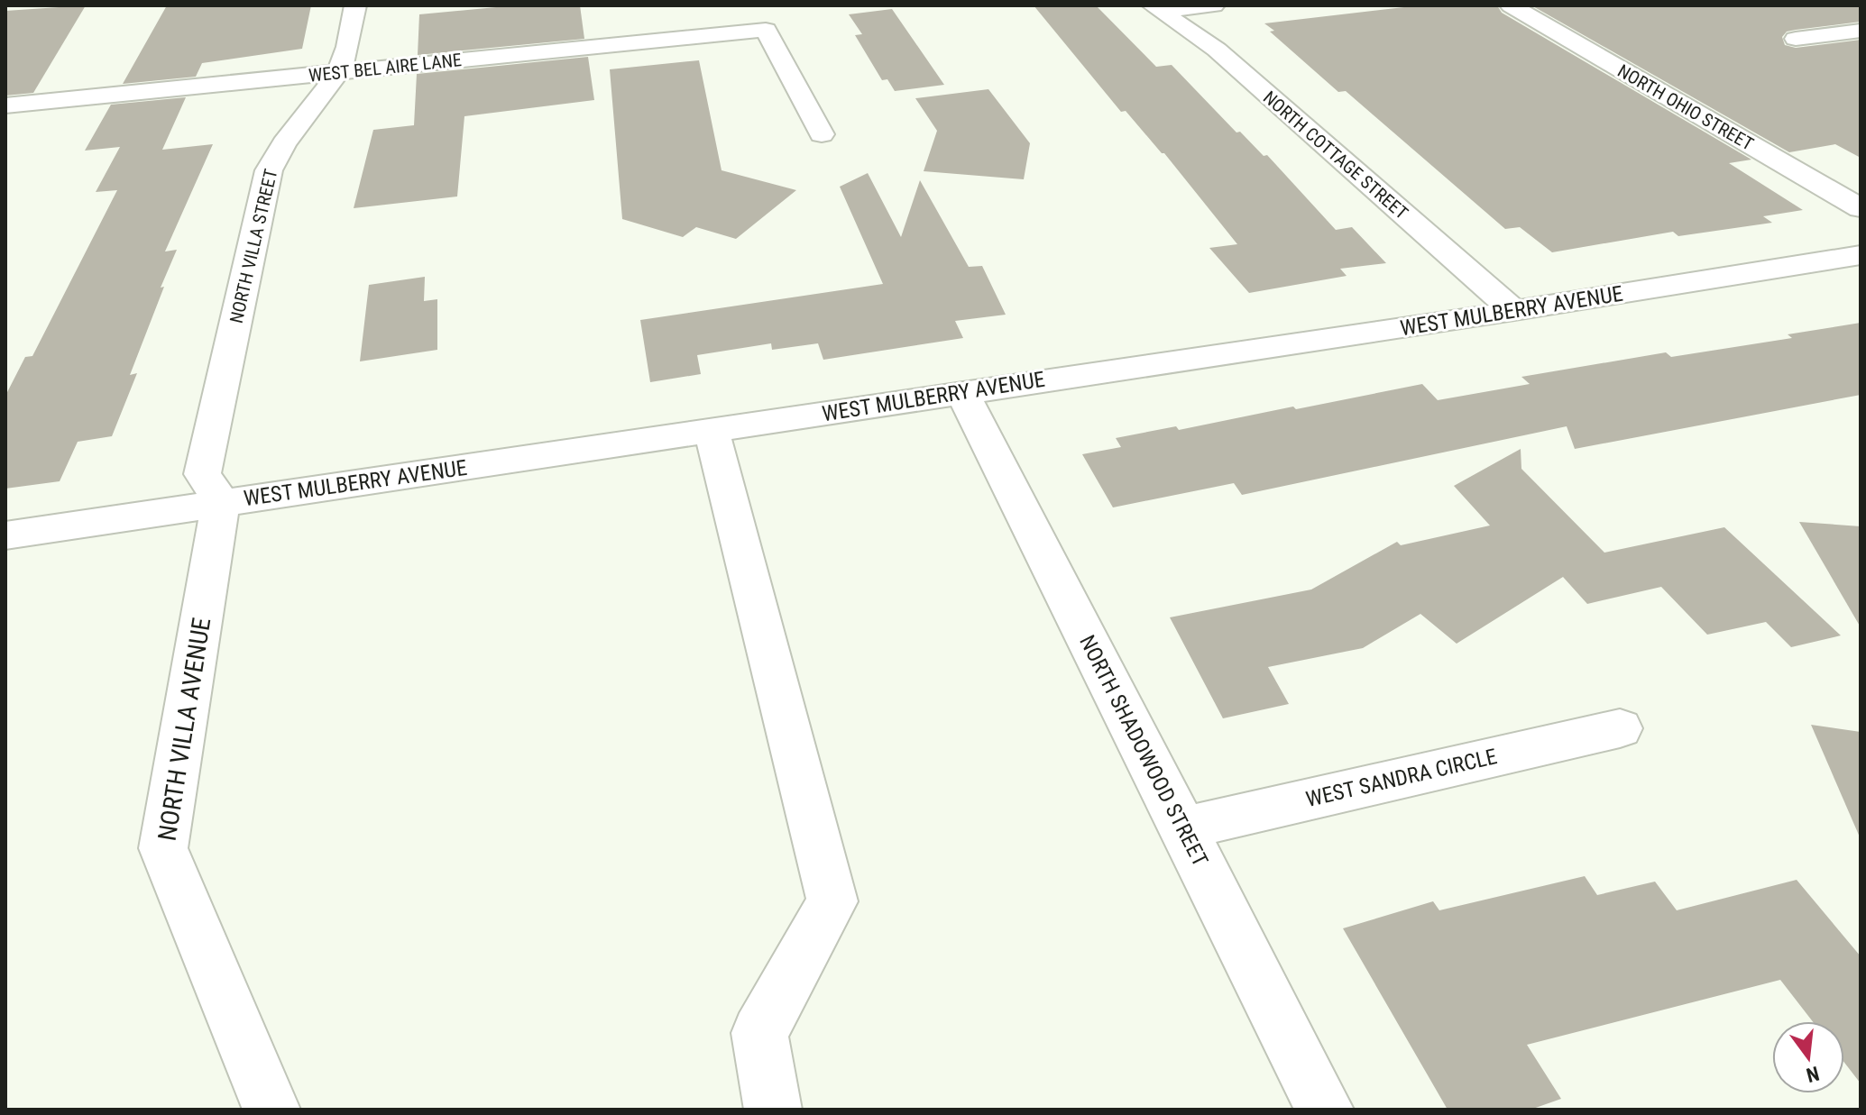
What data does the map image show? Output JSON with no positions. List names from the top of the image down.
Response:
{
  "streets": {
    "street": [
      "WEST BEL AIRE LANE",
      "NORTH OHIO STREET",
      "NORTH COTTAGE STREET",
      "NORTH VILLA STREET",
      "WEST MULBERRY AVENUE",
      "NORTH VILLA AVENUE",
      "NORTH SHADOWOOD STREET",
      "WEST SANDRA CIRCLE"
    ]
  },
  "crossings": [
    ["WEST BEL AIRE LANE", "NORTH VILLA STREET"],
    ["NORTH COTTAGE STREET", "WEST MULBERRY AVENUE"],
    ["NORTH VILLA STREET", "WEST MULBERRY AVENUE"],
    ["NORTH VILLA STREET", "NORTH VILLA AVENUE"],
    ["WEST MULBERRY AVENUE", "NORTH VILLA AVENUE"],
    ["WEST MULBERRY AVENUE", "NORTH SHADOWOOD STREET"],
    ["NORTH SHADOWOOD STREET", "WEST SANDRA CIRCLE"]
  ],
  "north": "bottom"
}
